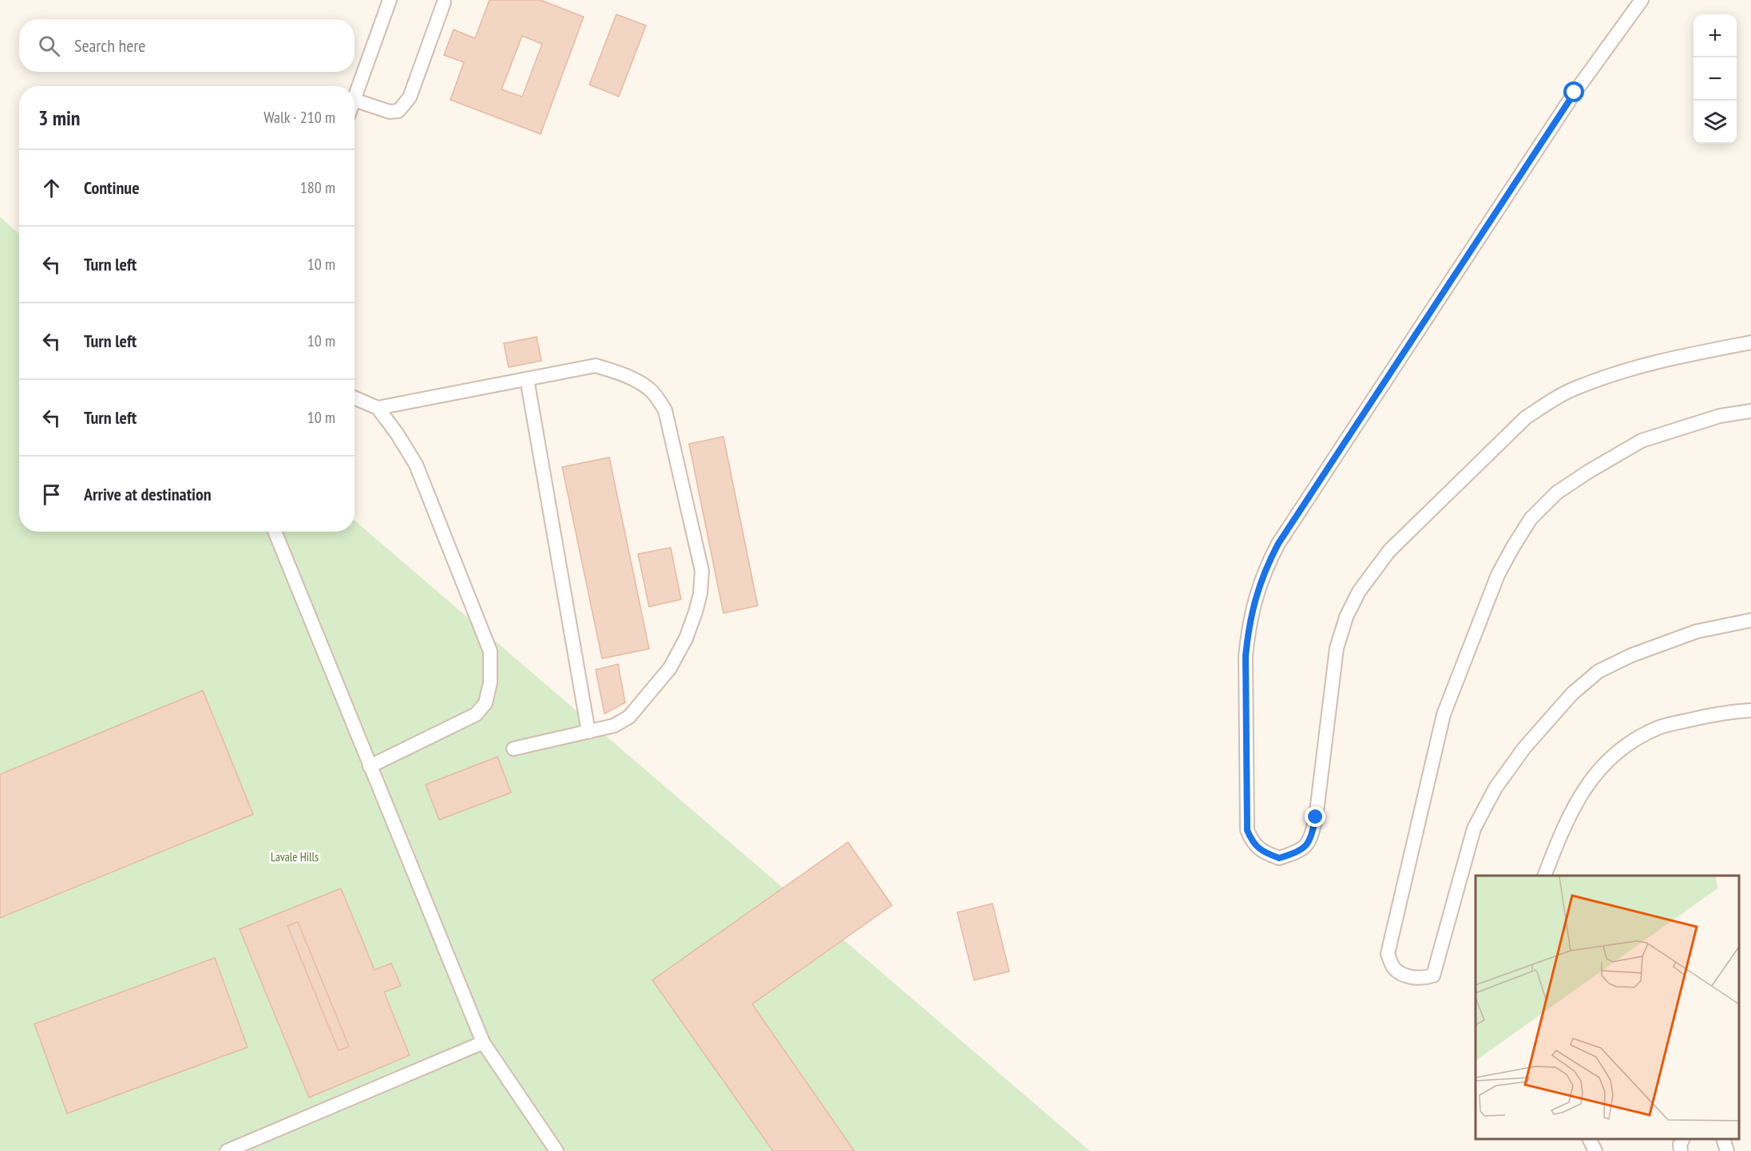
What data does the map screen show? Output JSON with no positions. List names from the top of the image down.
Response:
{
  "parks": ["Lavale Hills"],
  "page": {
    "map_buttons": ["+", "−"],
    "search": "Search here",
    "heading": ["3 min", "Walk · 210 m"],
    "list": [
      ["Continue", "180 m"],
      ["Turn left", "10 m"],
      ["Turn left", "10 m"],
      ["Turn left", "10 m"],
      "Arrive at destination"
    ]
  }
}
